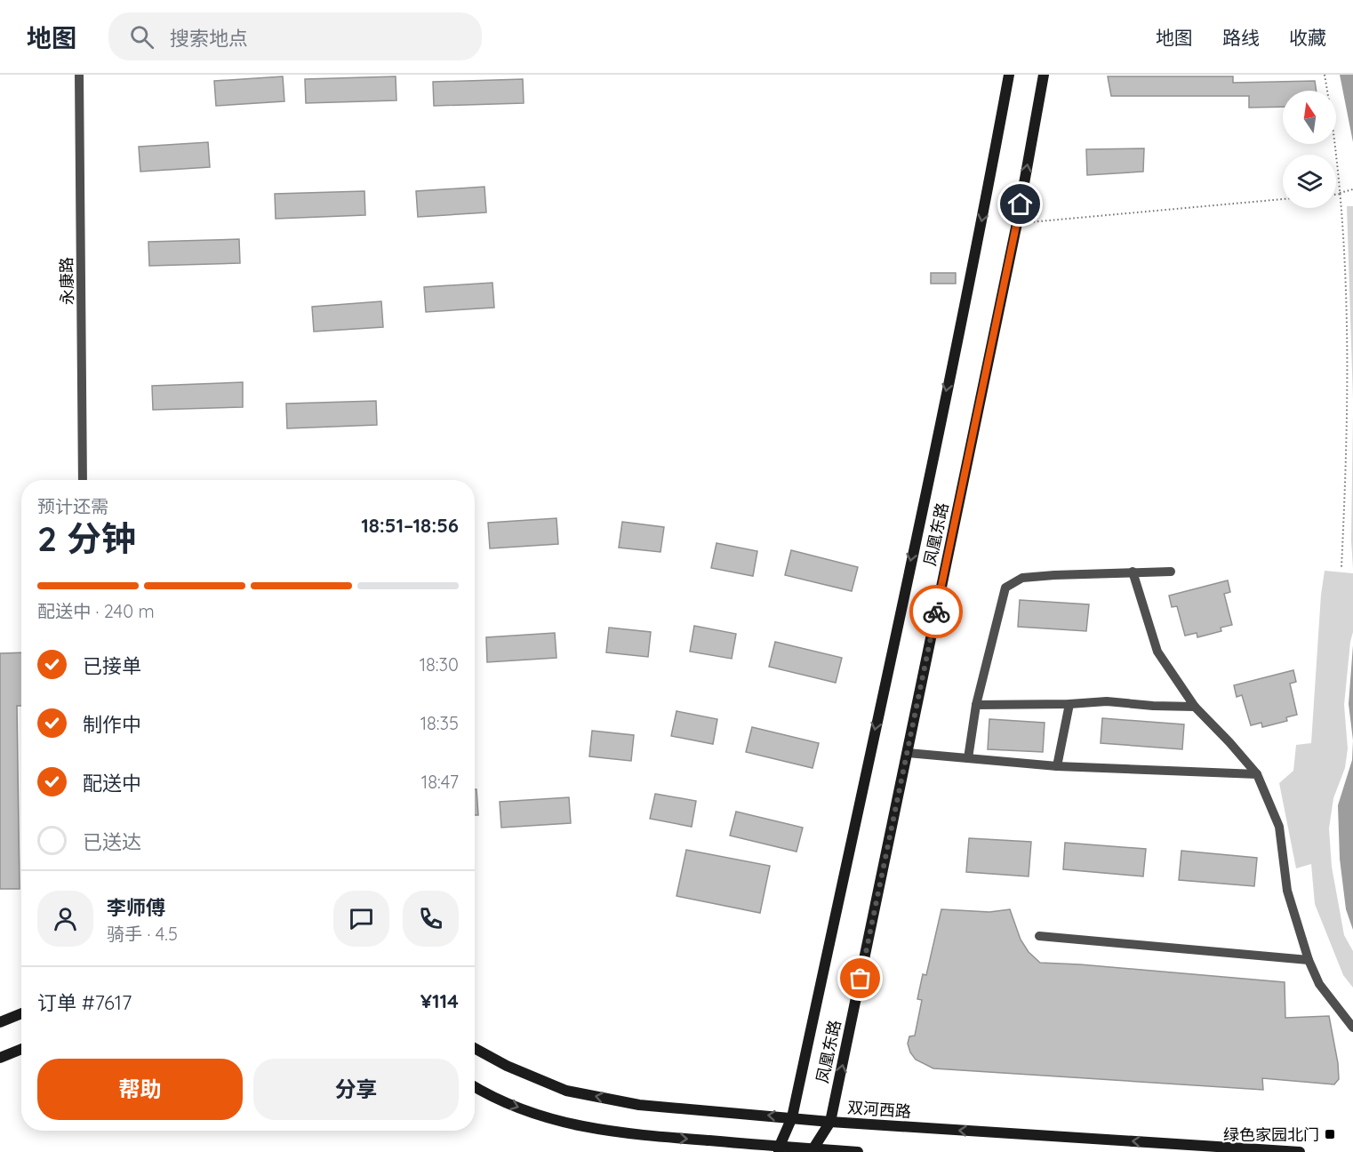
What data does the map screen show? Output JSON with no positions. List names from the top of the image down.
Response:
{
  "streets": {
    "street": ["永康路", "凤凰东路", "双河西路"]
  },
  "crossings": [
    ["凤凰东路", "双河西路"]
  ],
  "places": {
    "transit": ["绿色家园北门"]
  },
  "north": "top",
  "page": {
    "header": "地图",
    "search": "搜索地点",
    "nav": ["地图", "路线", "收藏"],
    "heading": ["2 分钟", "预计还需", "18:51–18:56"],
    "panel": [
      "李师傅",
      "骑手 · 4.5",
      "订单 #7617",
      "¥114"
    ],
    "bar": "配送中 · 240 m",
    "list": [
      ["已接单", "18:30"],
      ["制作中", "18:35"],
      ["配送中", "18:47"],
      "已送达"
    ],
    "buttons": ["帮助", "分享"]
  }
}
